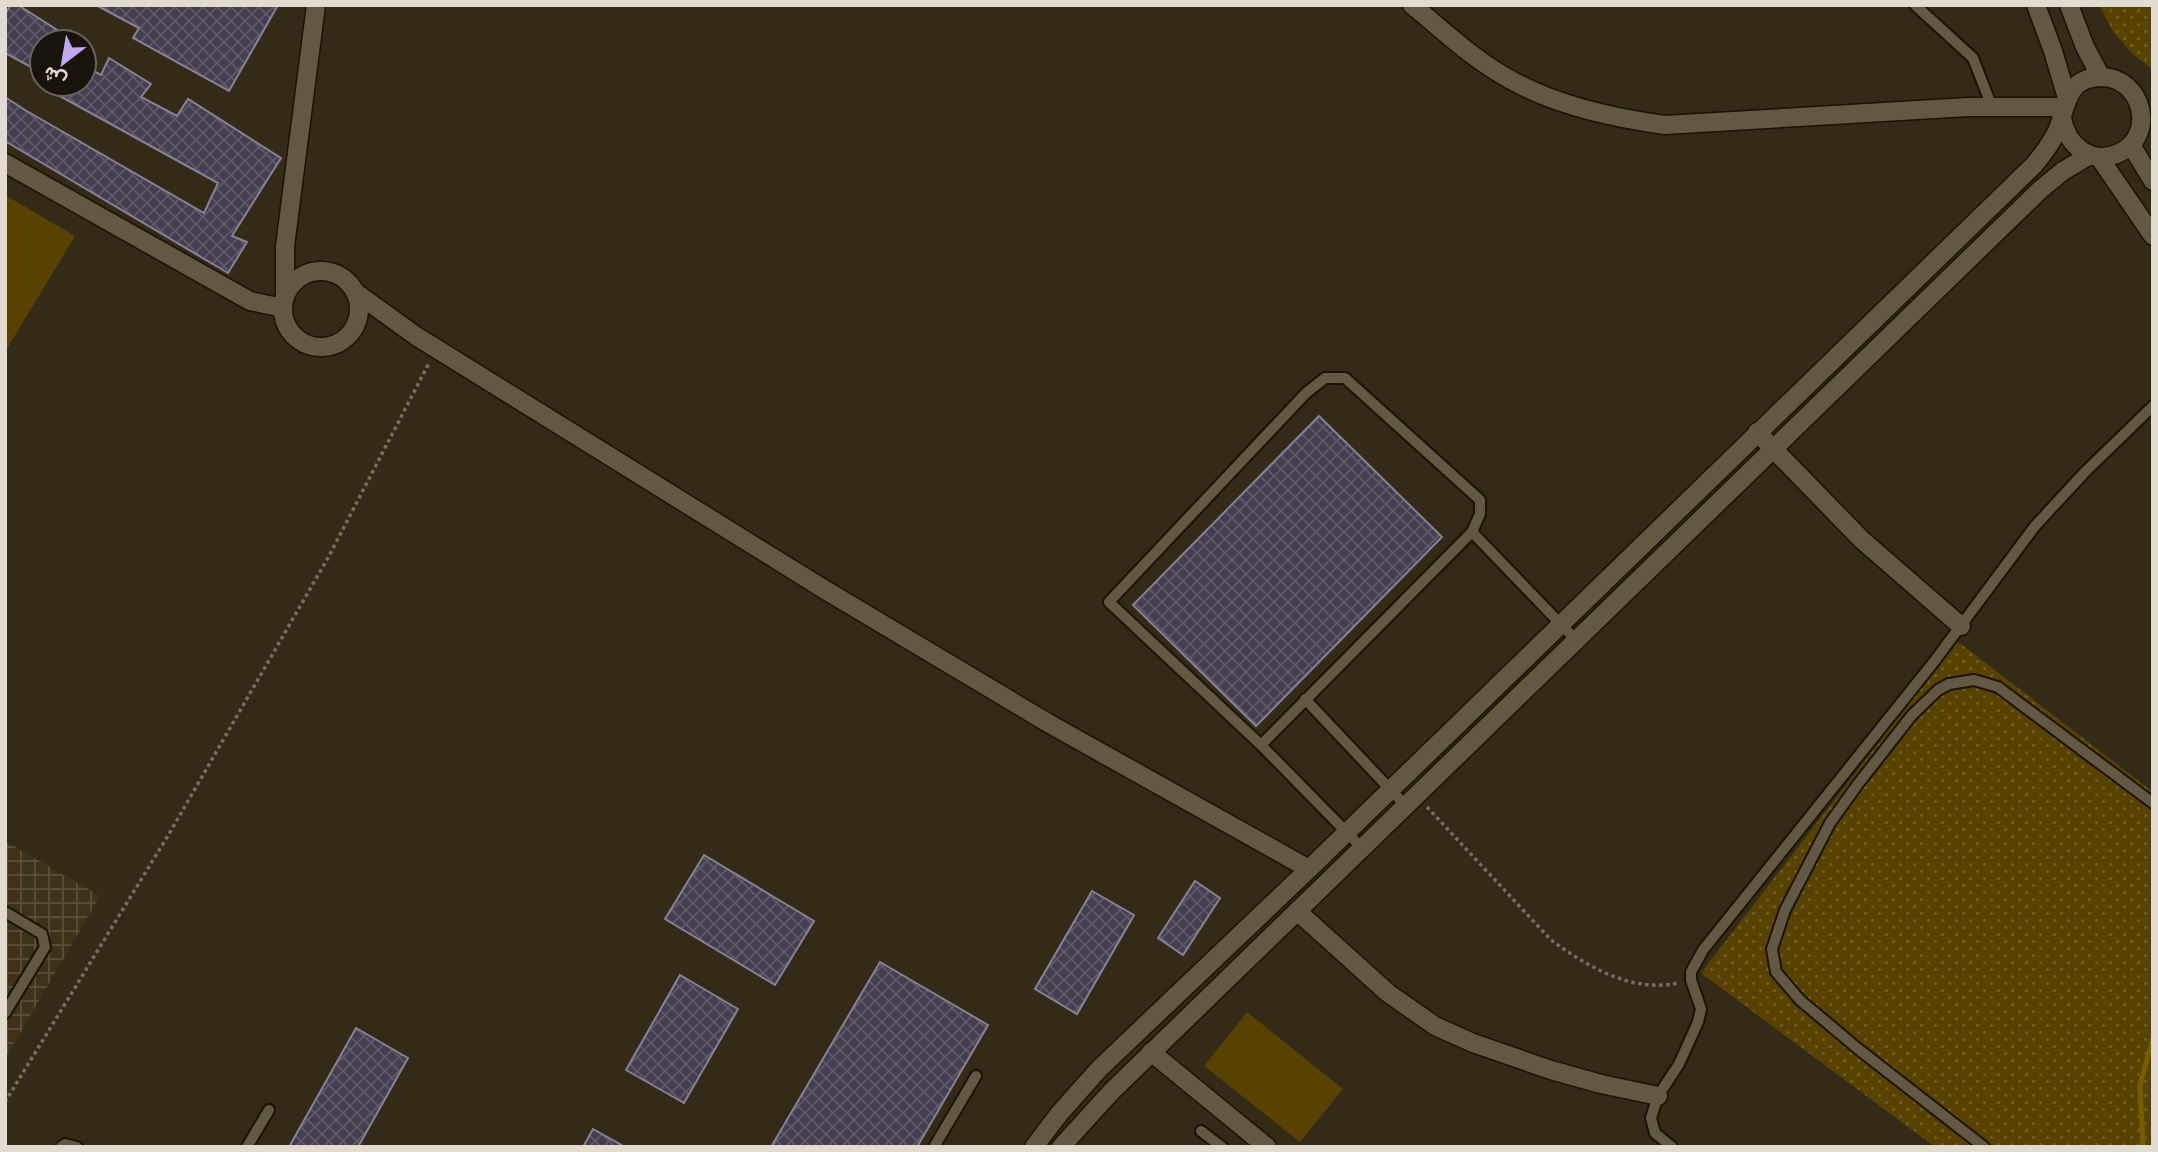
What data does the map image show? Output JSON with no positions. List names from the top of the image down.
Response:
{
  "north": "bottom left"
}
